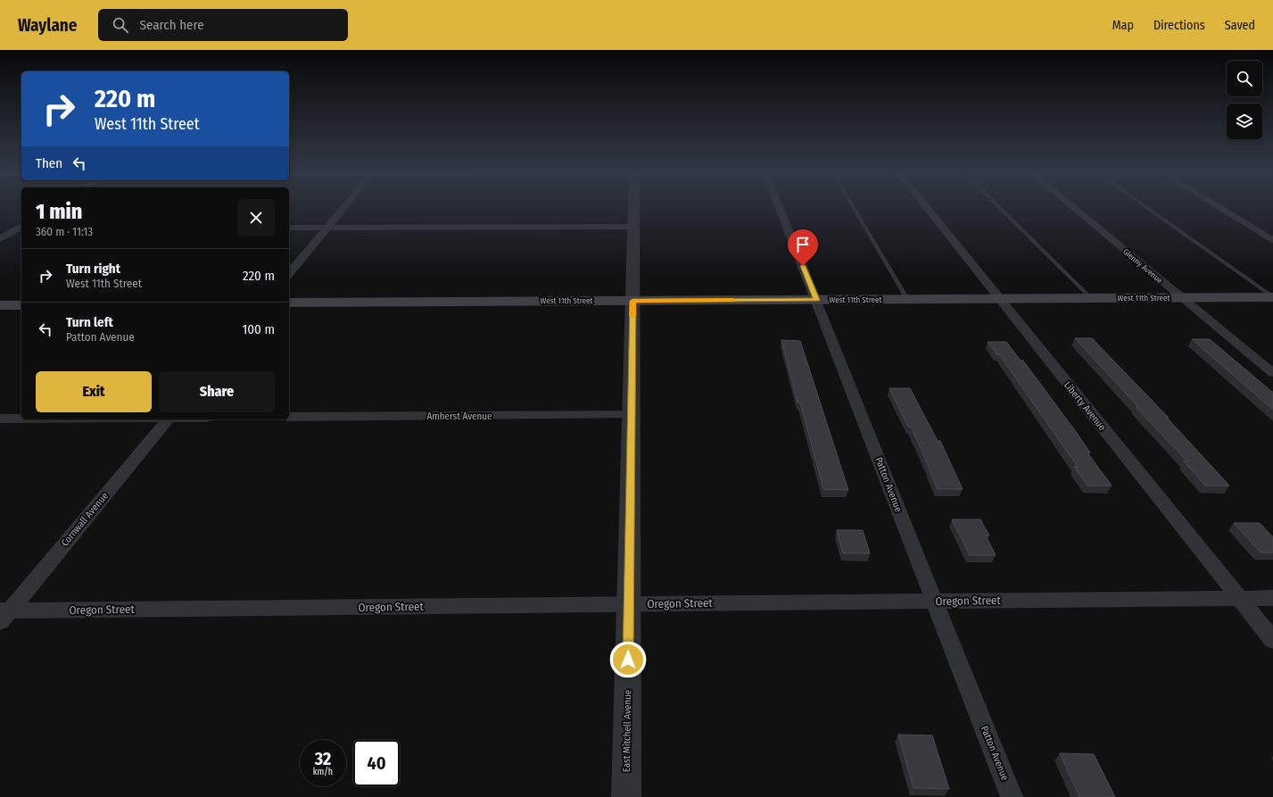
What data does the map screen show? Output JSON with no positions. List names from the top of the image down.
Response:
{
  "streets": {
    "main road": ["West 11th Street"],
    "street": [
      "Glenny Avenue",
      "Liberty Avenue",
      "Amherst Avenue",
      "Patton Avenue",
      "Cornwall Avenue",
      "Oregon Street",
      "East Mitchell Avenue"
    ]
  },
  "crossings": [
    ["Glenny Avenue", "West 11th Street"],
    ["West 11th Street", "Liberty Avenue"],
    ["West 11th Street", "Patton Avenue"],
    ["West 11th Street", "East Mitchell Avenue"],
    ["Liberty Avenue", "Oregon Street"],
    ["Amherst Avenue", "East Mitchell Avenue"],
    ["Patton Avenue", "Oregon Street"],
    ["Cornwall Avenue", "Oregon Street"],
    ["Oregon Street", "East Mitchell Avenue"]
  ],
  "page": {
    "header": "Waylane",
    "search": "Search here",
    "nav": ["Map", "Directions", "Saved"],
    "turn": ["220 m", "West 11th Street"],
    "then": "Then",
    "heading": ["1 min", "360 m · 11:13"],
    "list": [
      {
        "name": "Turn right",
        "note": "West 11th Street",
        "value": "220 m"
      },
      {
        "name": "Turn left",
        "note": "Patton Avenue",
        "value": "100 m"
      }
    ],
    "buttons": ["Exit", "Share"],
    "speed": "32 km/h",
    "limit": "40"
  }
}
